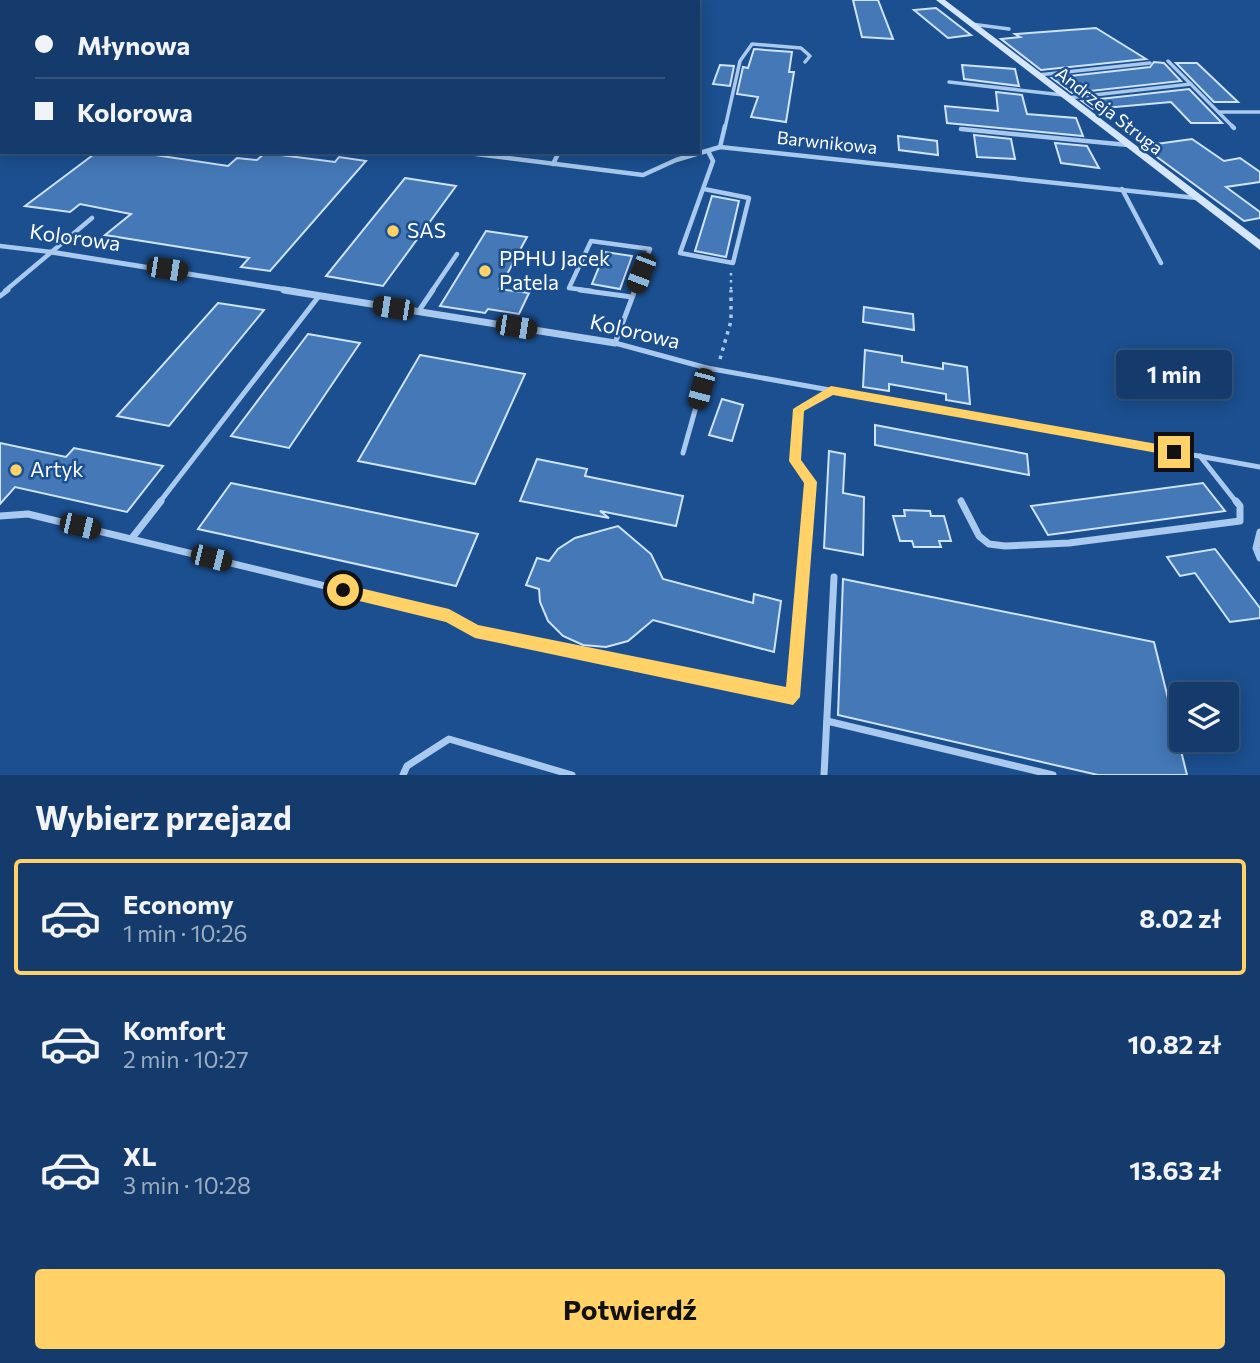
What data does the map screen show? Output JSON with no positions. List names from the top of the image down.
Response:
{
  "streets": {
    "street": ["Andrzeja Struga", "Kolorowa"],
    "lane": ["Barwnikowa"]
  },
  "crossings": [
    ["Andrzeja Struga", "Barwnikowa"]
  ],
  "places": ["SAS", "PPHU Jacek Patela", "Artyk"],
  "page": {
    "banner": ["Młynowa", "Kolorowa"],
    "bubble": "1 min",
    "heading": "Wybierz przejazd",
    "list": [
      {
        "name": "Economy",
        "note": "1 min · 10:26",
        "value": "8.02 zł"
      },
      {
        "name": "Komfort",
        "note": "2 min · 10:27",
        "value": "10.82 zł"
      },
      {
        "name": "XL",
        "note": "3 min · 10:28",
        "value": "13.63 zł"
      }
    ],
    "buttons": "Potwierdź"
  }
}
